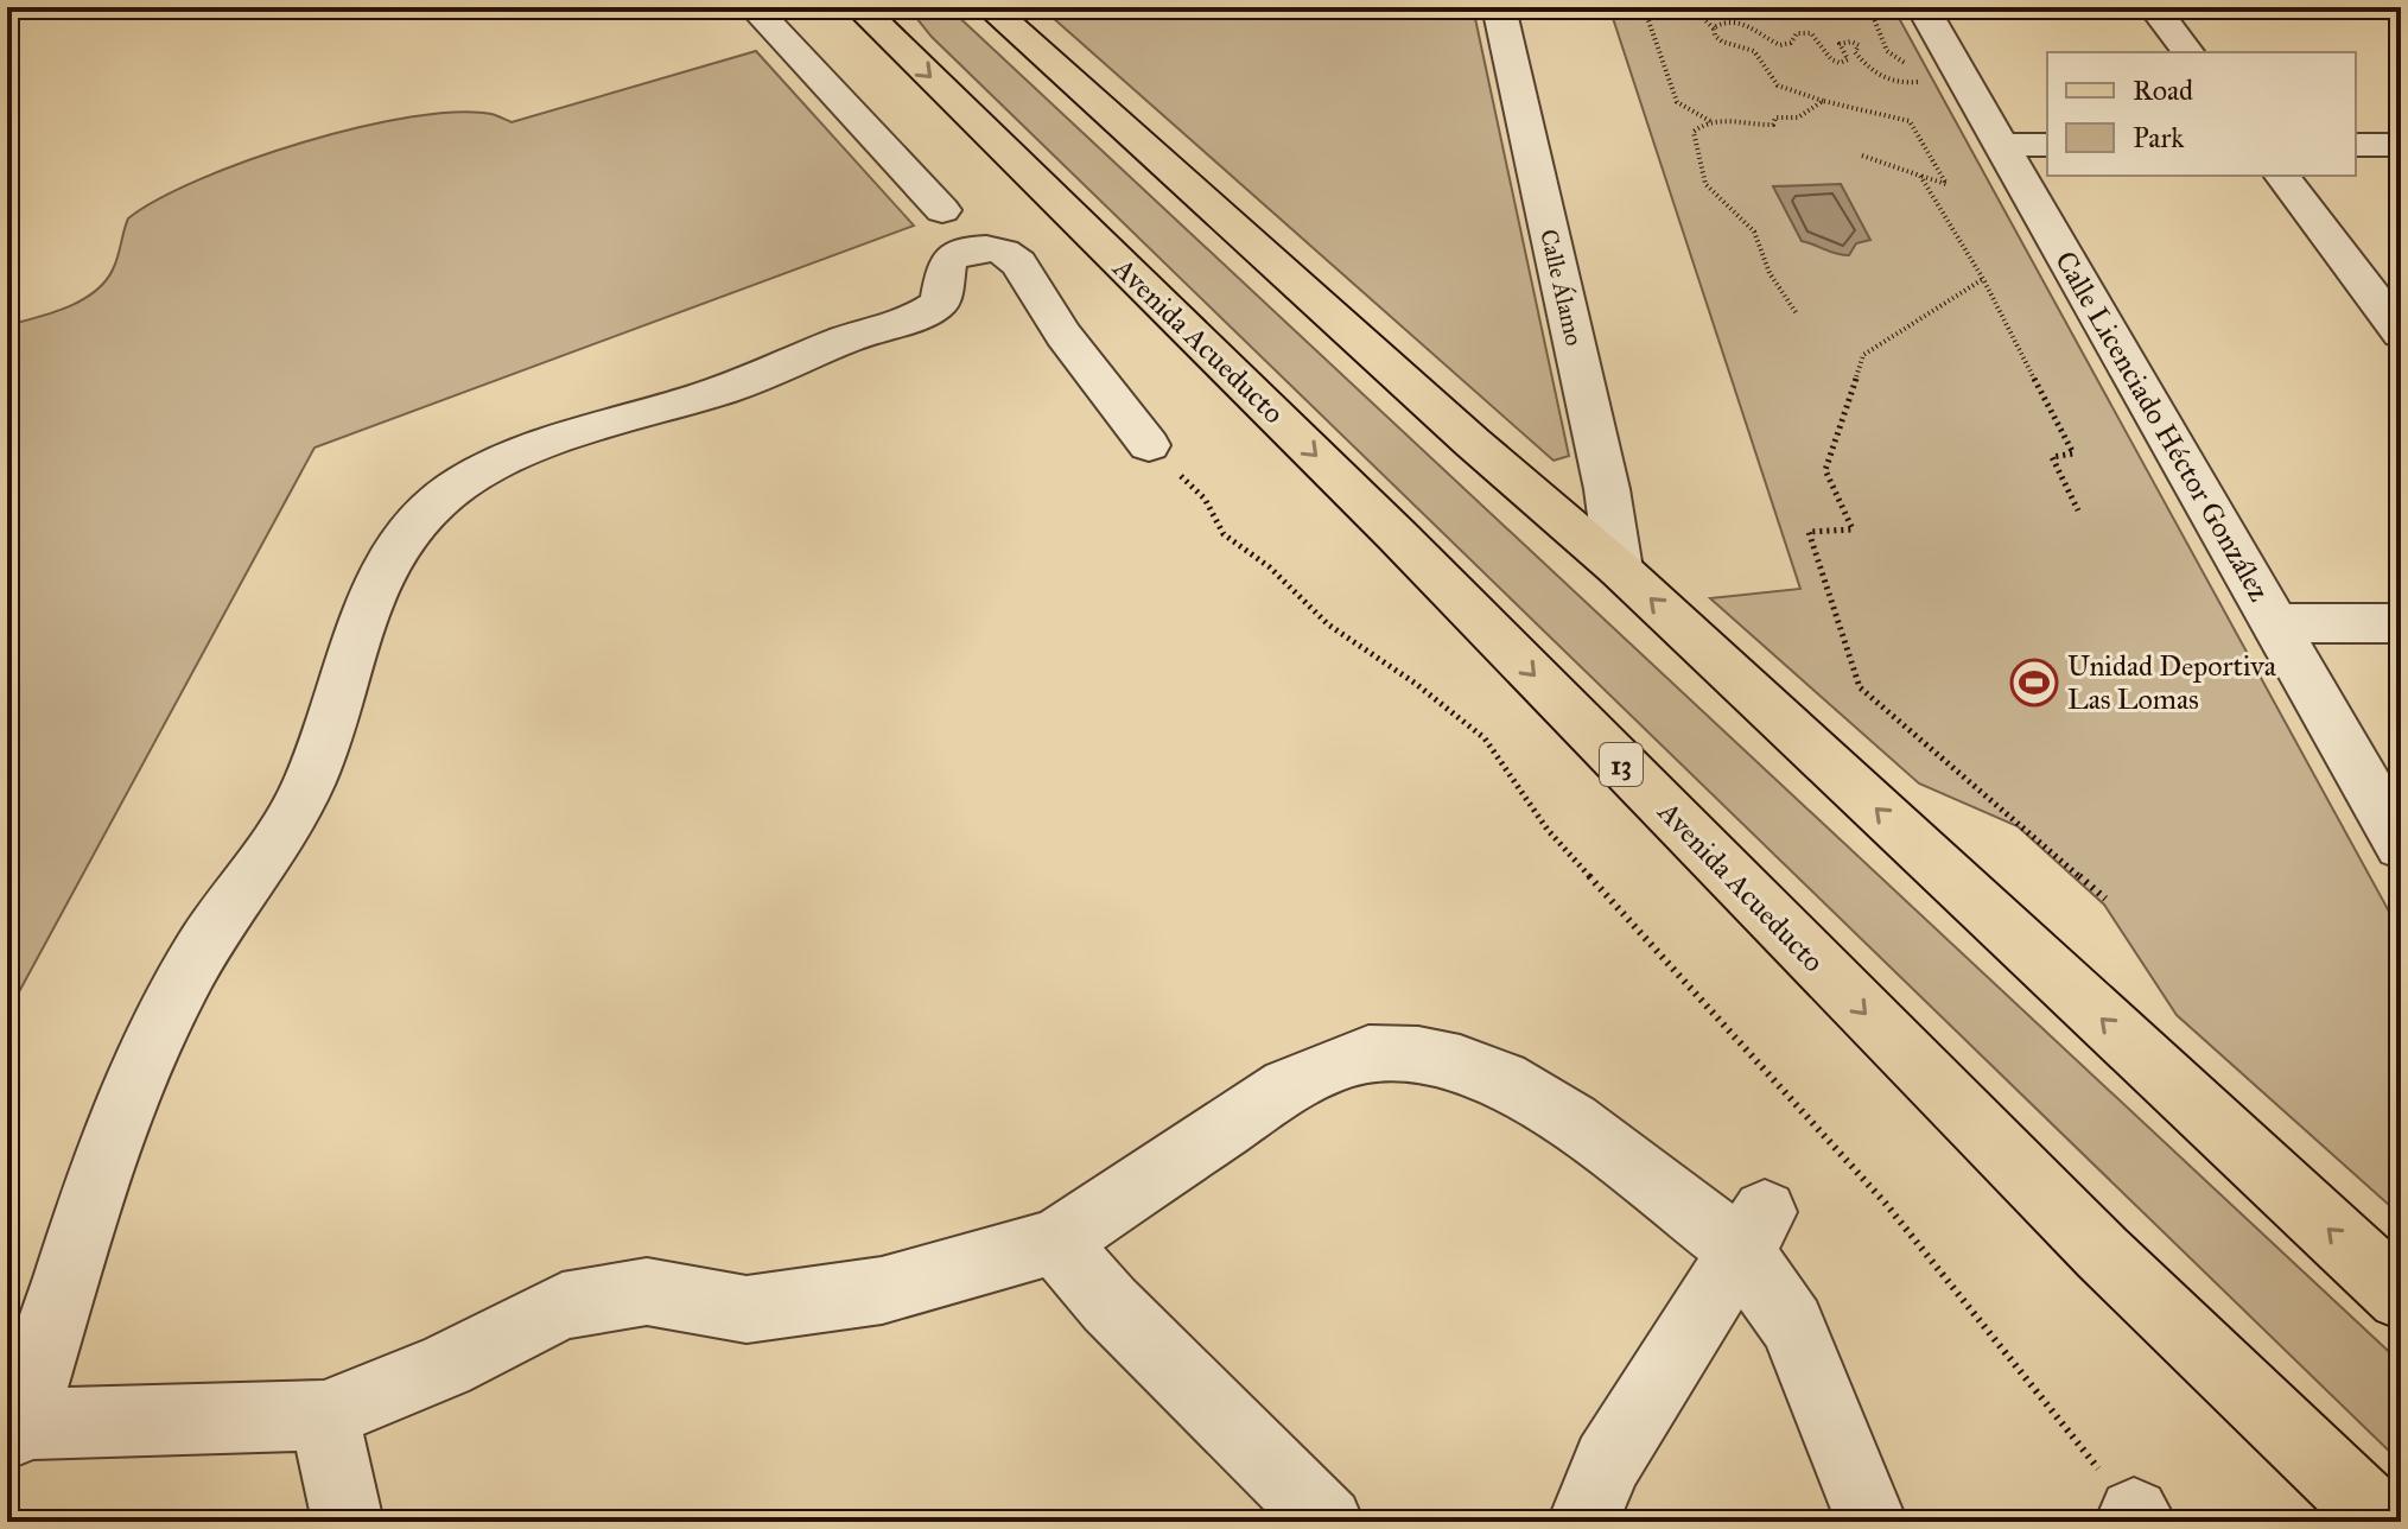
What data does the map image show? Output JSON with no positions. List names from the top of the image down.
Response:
{
  "streets": {
    "main road": ["Avenida Acueducto", "13"],
    "street": ["Calle Álamo", "Calle Licenciado Héctor González"]
  },
  "places": {
    "sports": ["Unidad Deportiva Las Lomas"]
  },
  "legend": ["Road", "Park"]
}
